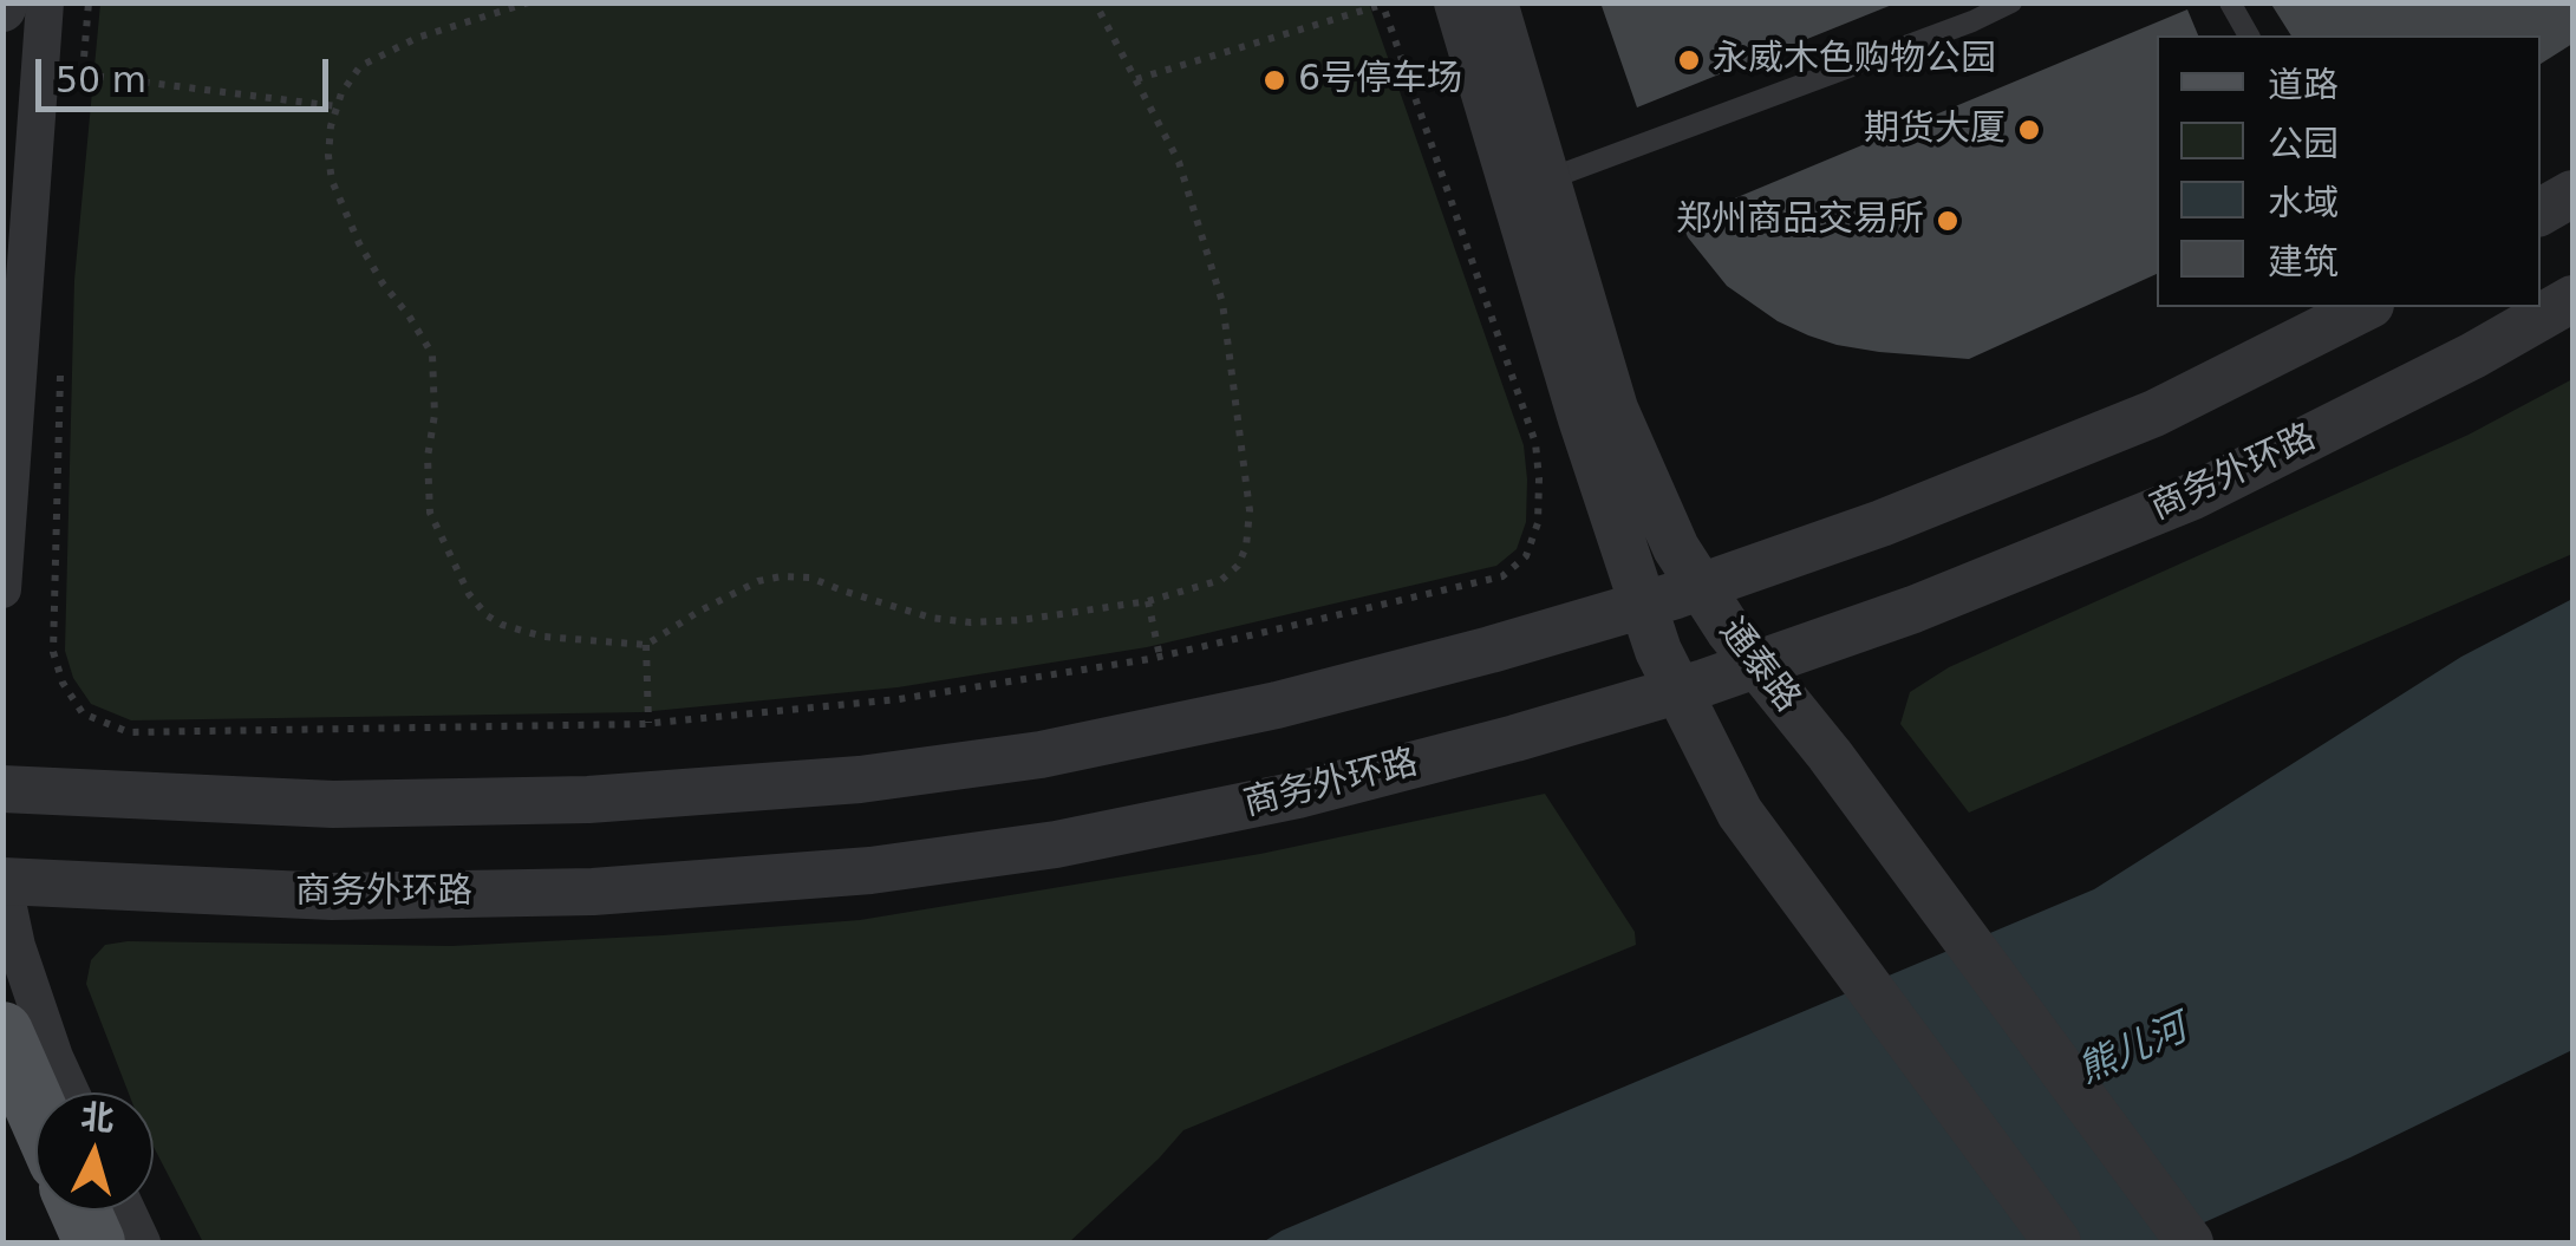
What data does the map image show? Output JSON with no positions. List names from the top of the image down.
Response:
{
  "streets": {
    "street": ["商务外环路", "通泰路"]
  },
  "crossings": [
    ["商务外环路", "通泰路"]
  ],
  "water": ["熊儿河"],
  "places": [
    "永威木色购物公园",
    "6号停车场",
    "期货大厦",
    "郑州商品交易所"
  ],
  "legend": [
    "道路",
    "公园",
    "水域",
    "建筑"
  ],
  "scale_bar": "50 m",
  "north": "top"
}
